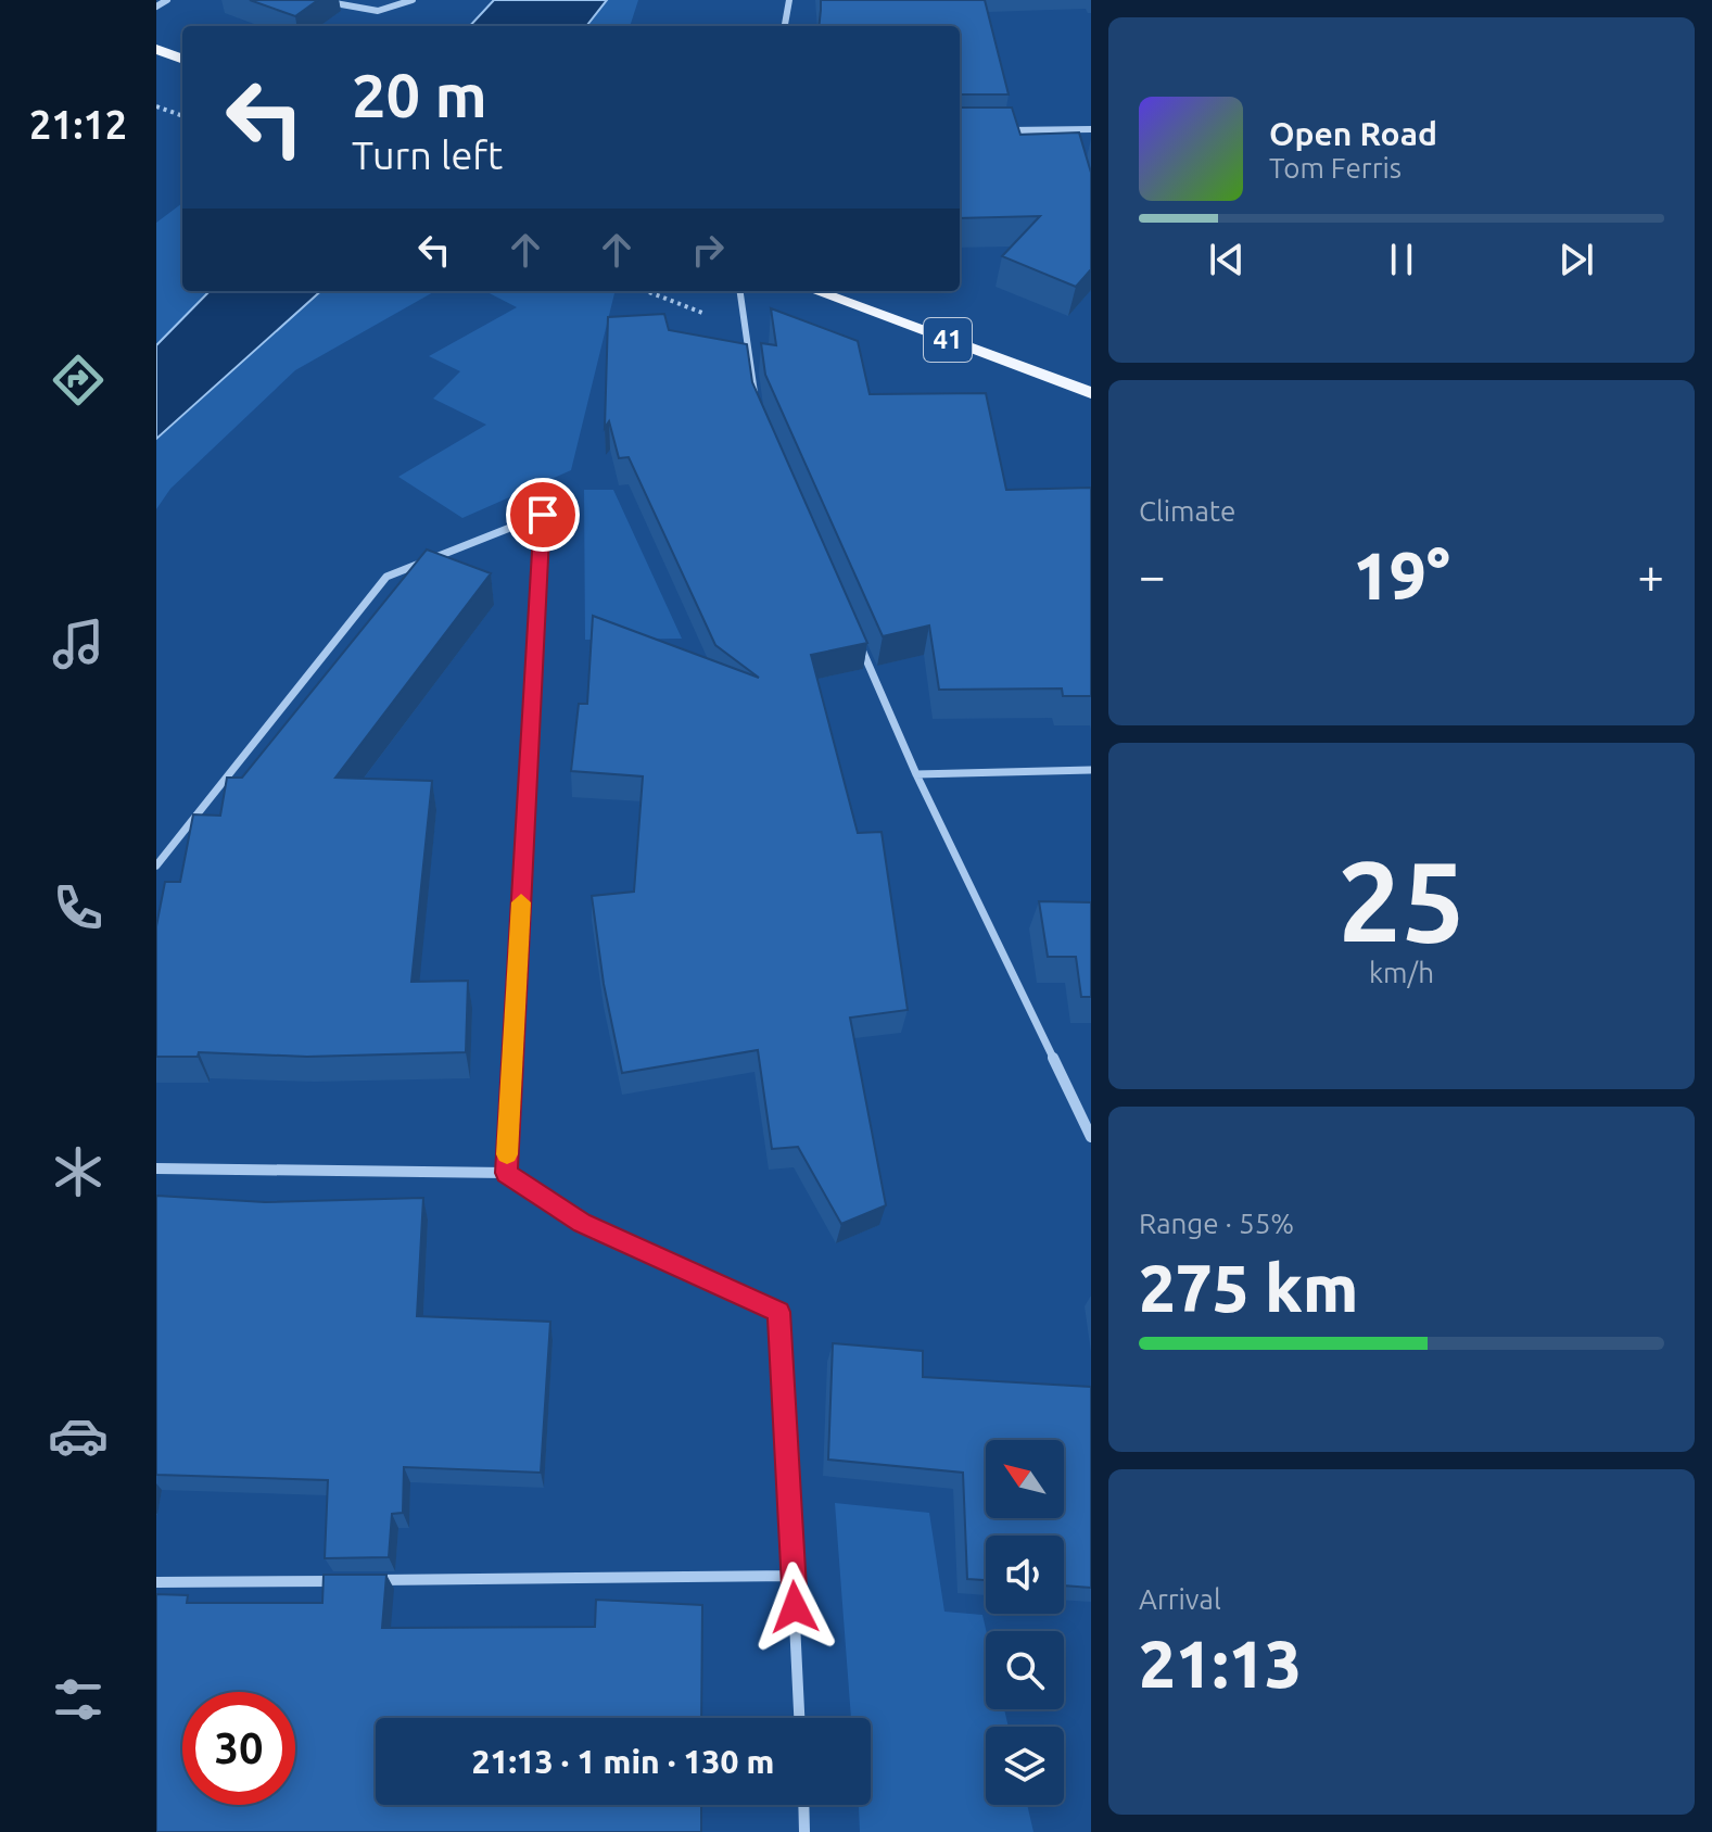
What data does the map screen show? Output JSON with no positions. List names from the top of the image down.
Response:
{
  "streets": {
    "main road": ["41"]
  },
  "north": "top left",
  "page": {
    "tabs": "21:12",
    "turn": ["20 m", "Turn left"],
    "song": ["Open Road", "Tom Ferris"],
    "tile": [
      "Climate",
      ["25", "km/h"],
      ["Range · 55%", "275 km"],
      ["Arrival", "21:13"]
    ],
    "heat": ["−", "19°", "+"],
    "limit": "30",
    "trip": "21:13 · 1 min · 130 m"
  }
}
